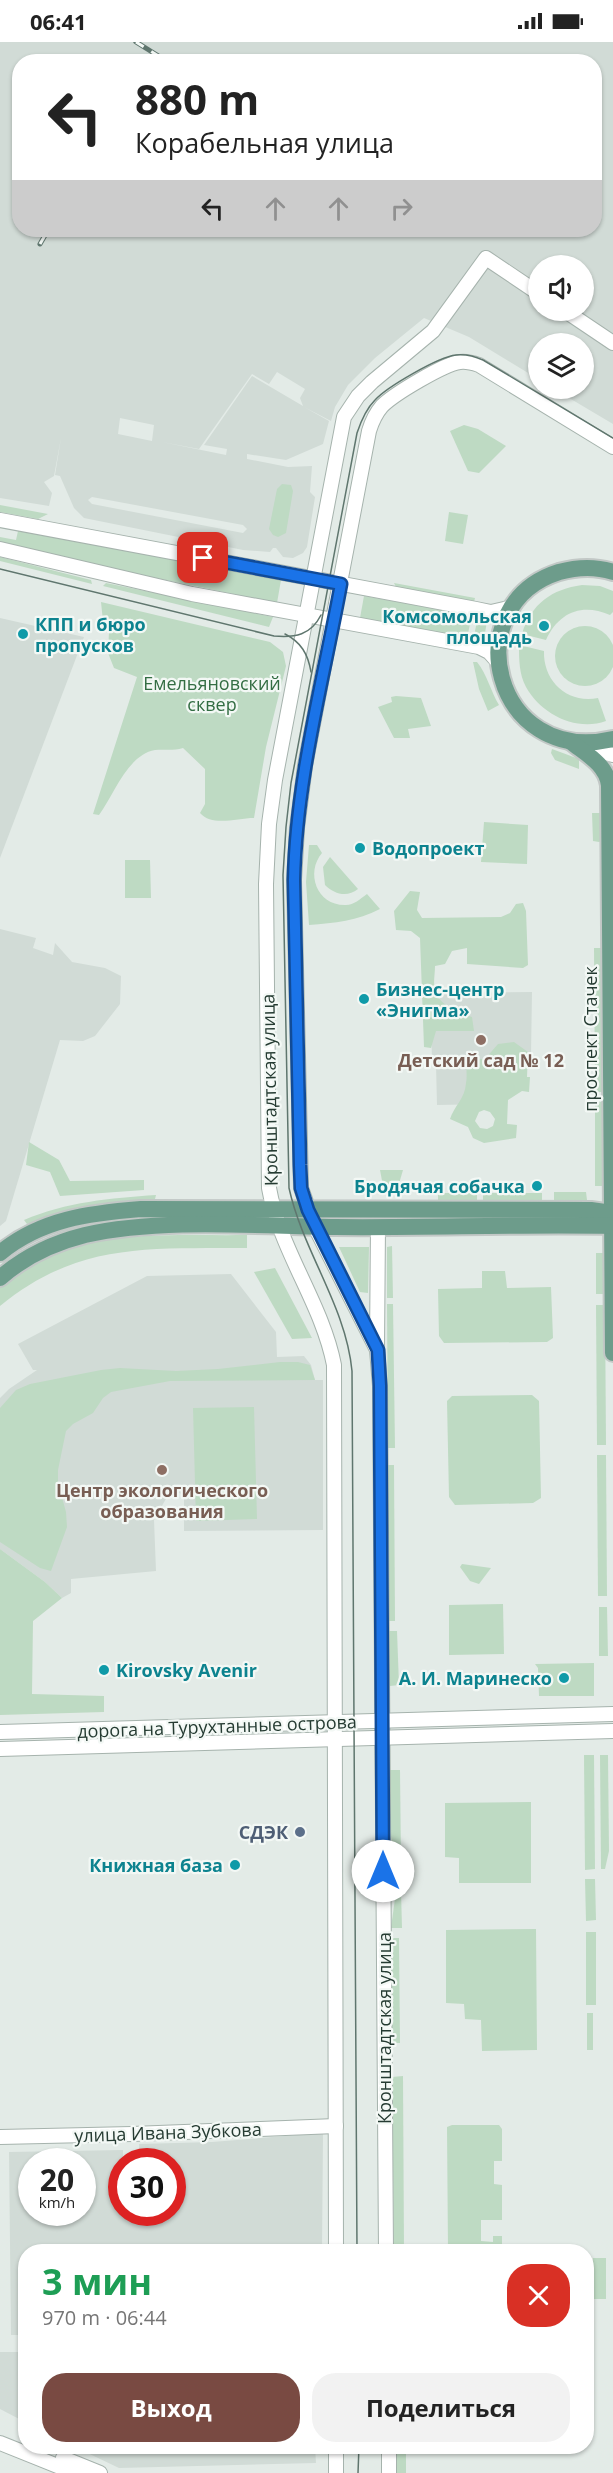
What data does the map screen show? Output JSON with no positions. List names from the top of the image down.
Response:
{
  "streets": {
    "main road": ["проспект Стачек"],
    "street": ["Кронштадтская улица", "дорога на Турухтанные острова", "улица Ивана Зубкова"]
  },
  "crossings": [
    ["Кронштадтская улица", "дорога на Турухтанные острова"],
    ["Кронштадтская улица", "улица Ивана Зубкова"]
  ],
  "parks": ["Емельяновский сквер"],
  "places": [
    "Комсомольская площадь",
    "КПП и бюро пропусков",
    "Водопроект",
    "Бизнес-центр «Энигма»",
    "Детский сад № 12",
    "Бродячая собачка",
    "Центр экологического образования",
    "Kirovsky Avenir",
    "А. И. Маринеско",
    "СДЭК",
    "Книжная база"
  ],
  "page": {
    "status": "06:41",
    "turn": ["880 m", "Корабельная улица"],
    "speed": "20 km/h",
    "limit": "30",
    "heading": ["3 мин", "970 m · 06:44"],
    "buttons": ["Выход", "Поделиться"]
  }
}
